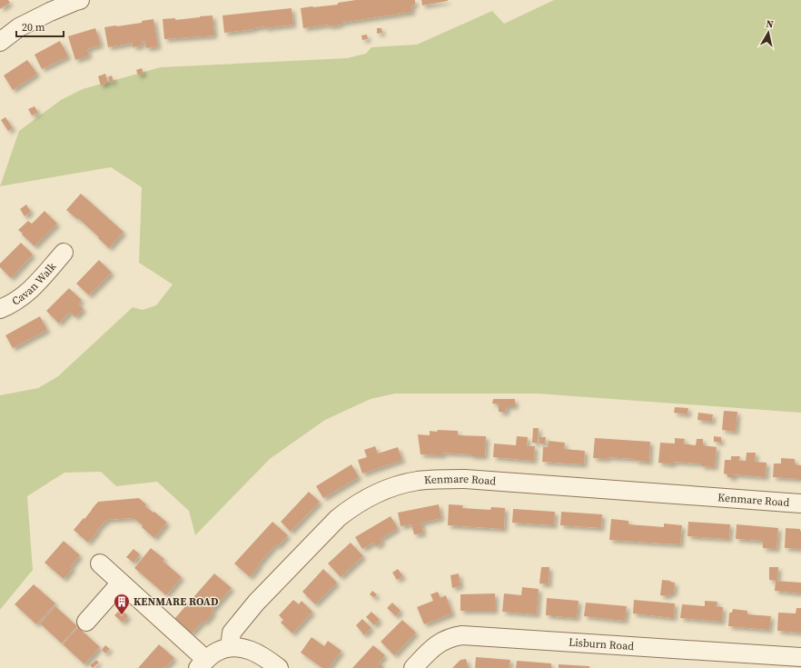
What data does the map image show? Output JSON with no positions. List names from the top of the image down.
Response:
{
  "streets": {
    "street": ["Cavan Walk", "Kenmare Road", "Lisburn Road"]
  },
  "places": {
    "building": ["KENMARE ROAD"]
  },
  "scale_bar": "20 m",
  "north": "top"
}
